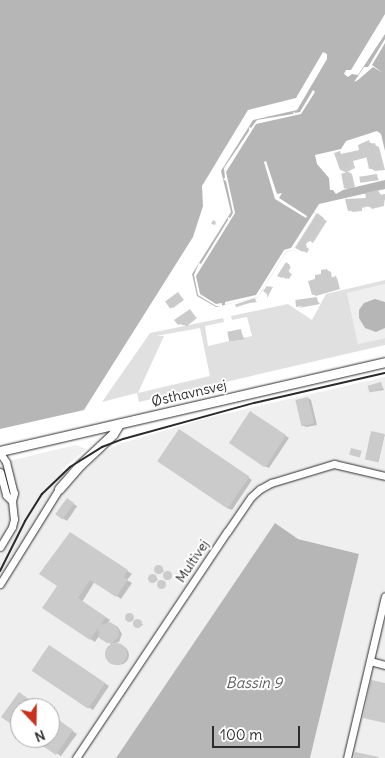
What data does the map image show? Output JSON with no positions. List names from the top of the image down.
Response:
{
  "streets": {
    "street": ["Østhavnsvej", "Multivej"]
  },
  "water": ["Bassin 9"],
  "scale_bar": "100 m",
  "north": "bottom"
}
